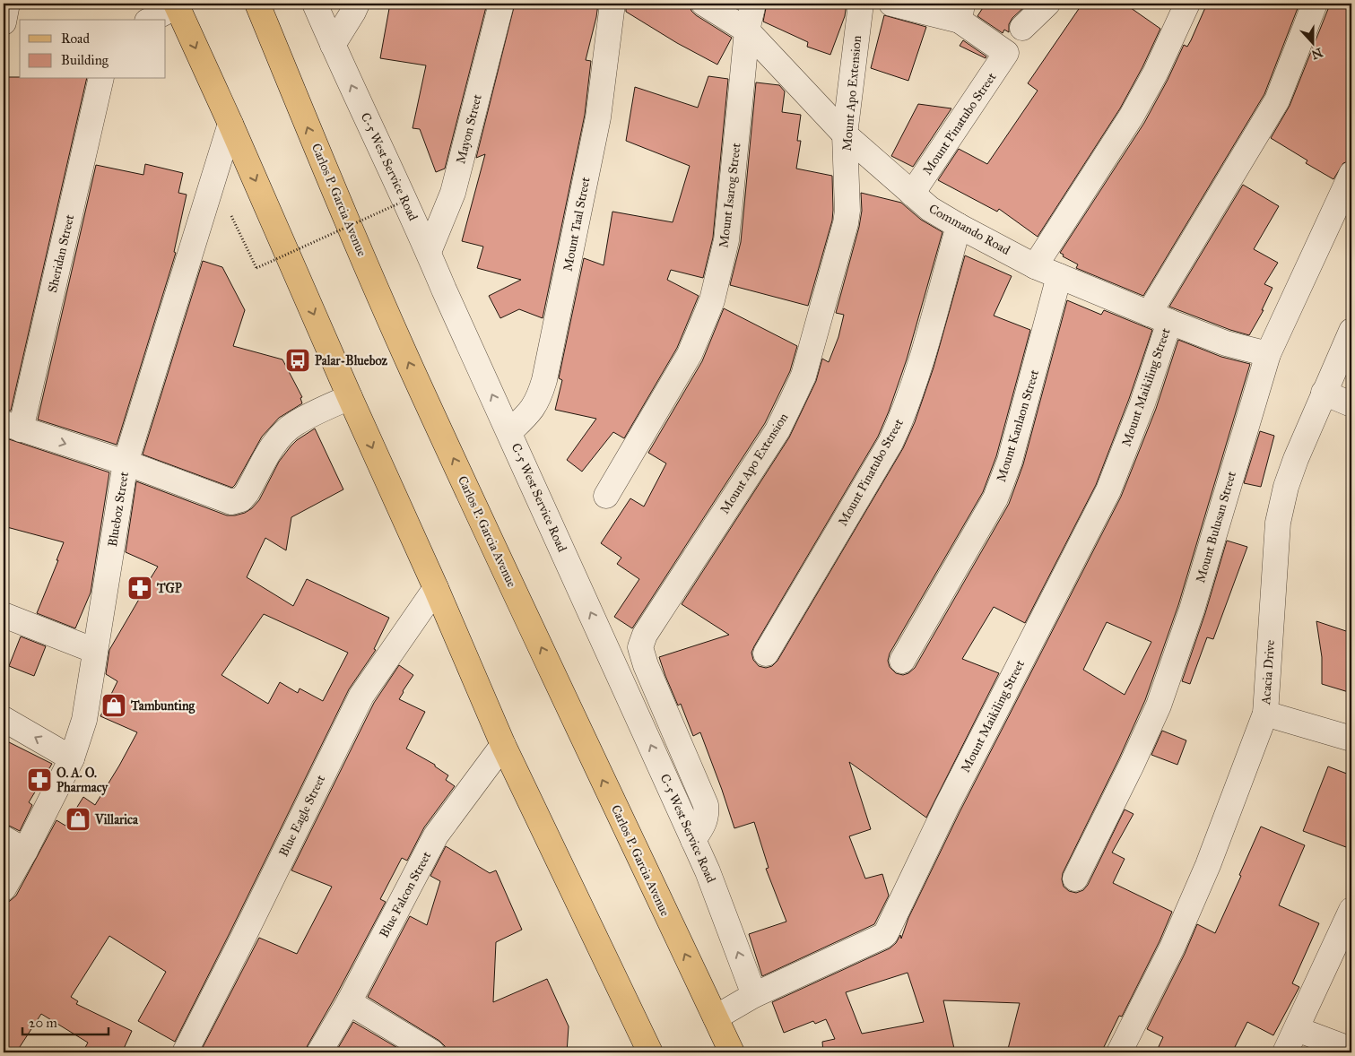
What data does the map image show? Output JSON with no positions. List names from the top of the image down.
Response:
{
  "streets": {
    "main road": ["Carlos P. Garcia Avenue"],
    "street": [
      "Mount Apo Extension",
      "Mount Pinatubo Street",
      "Mayon Street",
      "C-5 West Service Road",
      "Mount Isarog Street",
      "Mount Taal Street",
      "Commando Road",
      "Sheridan Street",
      "Mount Maikiling Street",
      "Mount Kanlaon Street",
      "Blueboz Street",
      "Mount Bulusan Street",
      "Acacia Drive",
      "Blue Eagle Street",
      "Blue Falcon Street"
    ]
  },
  "crossings": [
    ["Mount Apo Extension", "C-5 West Service Road"],
    ["Mount Apo Extension", "Commando Road"],
    ["Mount Pinatubo Street", "Commando Road"],
    ["Mayon Street", "C-5 West Service Road"],
    ["C-5 West Service Road", "Mount Taal Street"],
    ["C-5 West Service Road", "Mount Maikiling Street"],
    ["Mount Isarog Street", "Commando Road"],
    ["Carlos P. Garcia Avenue", "Mount Maikiling Street"],
    ["Commando Road", "Mount Maikiling Street"],
    ["Commando Road", "Mount Kanlaon Street"],
    ["Commando Road", "Mount Bulusan Street"]
  ],
  "one_way": ["C-5 West Service Road"],
  "places": {
    "bus stop": ["Palar-Blueboz"],
    "pharmacy": ["TGP", "O. A. O. Pharmacy"],
    "shop": ["Tambunting", "Villarica"]
  },
  "legend": ["Road", "Building"],
  "scale_bar": "20 m",
  "north": "bottom"
}
